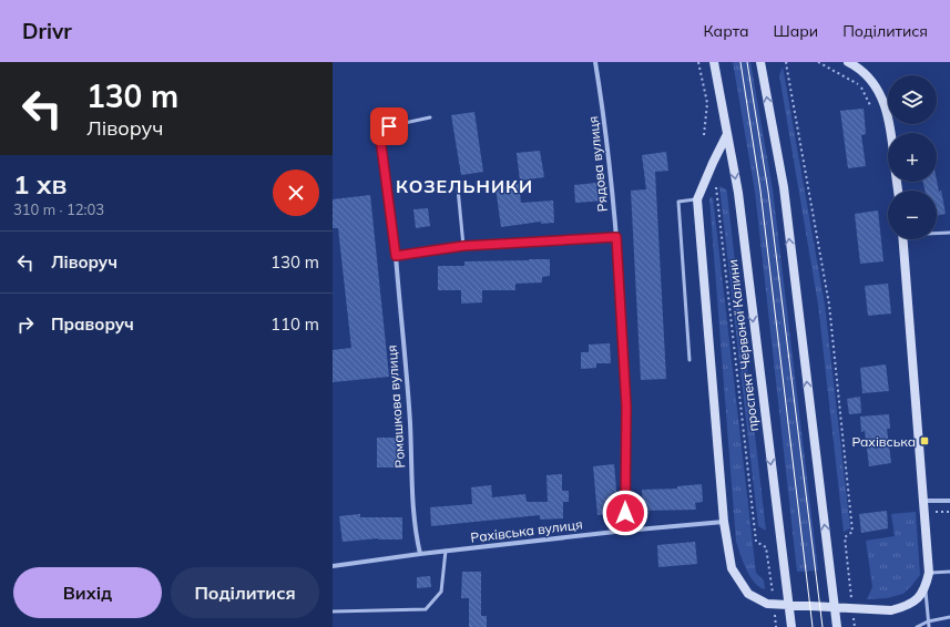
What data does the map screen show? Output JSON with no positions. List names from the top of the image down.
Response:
{
  "streets": {
    "main road": ["проспект Червоної Калини"],
    "street": ["Рядова вулиця", "Ромашкова вулиця", "Рахівська вулиця"]
  },
  "crossings": [
    ["Рядова вулиця", "Рахівська вулиця"],
    ["Ромашкова вулиця", "Рахівська вулиця"]
  ],
  "districts": ["КОЗЕЛЬНИКИ"],
  "places": {
    "transit": ["Рахівська"]
  },
  "page": {
    "header": "Drivr",
    "nav": ["Карта", "Шари", "Поділитися"],
    "turn": ["130 m", "Ліворуч"],
    "map_buttons": ["+", "−"],
    "heading": ["1 хв", "310 m · 12:03"],
    "list": [
      {
        "name": "Ліворуч",
        "value": "130 m"
      },
      {
        "name": "Праворуч",
        "value": "110 m"
      }
    ],
    "buttons": ["Вихід", "Поділитися"]
  }
}
